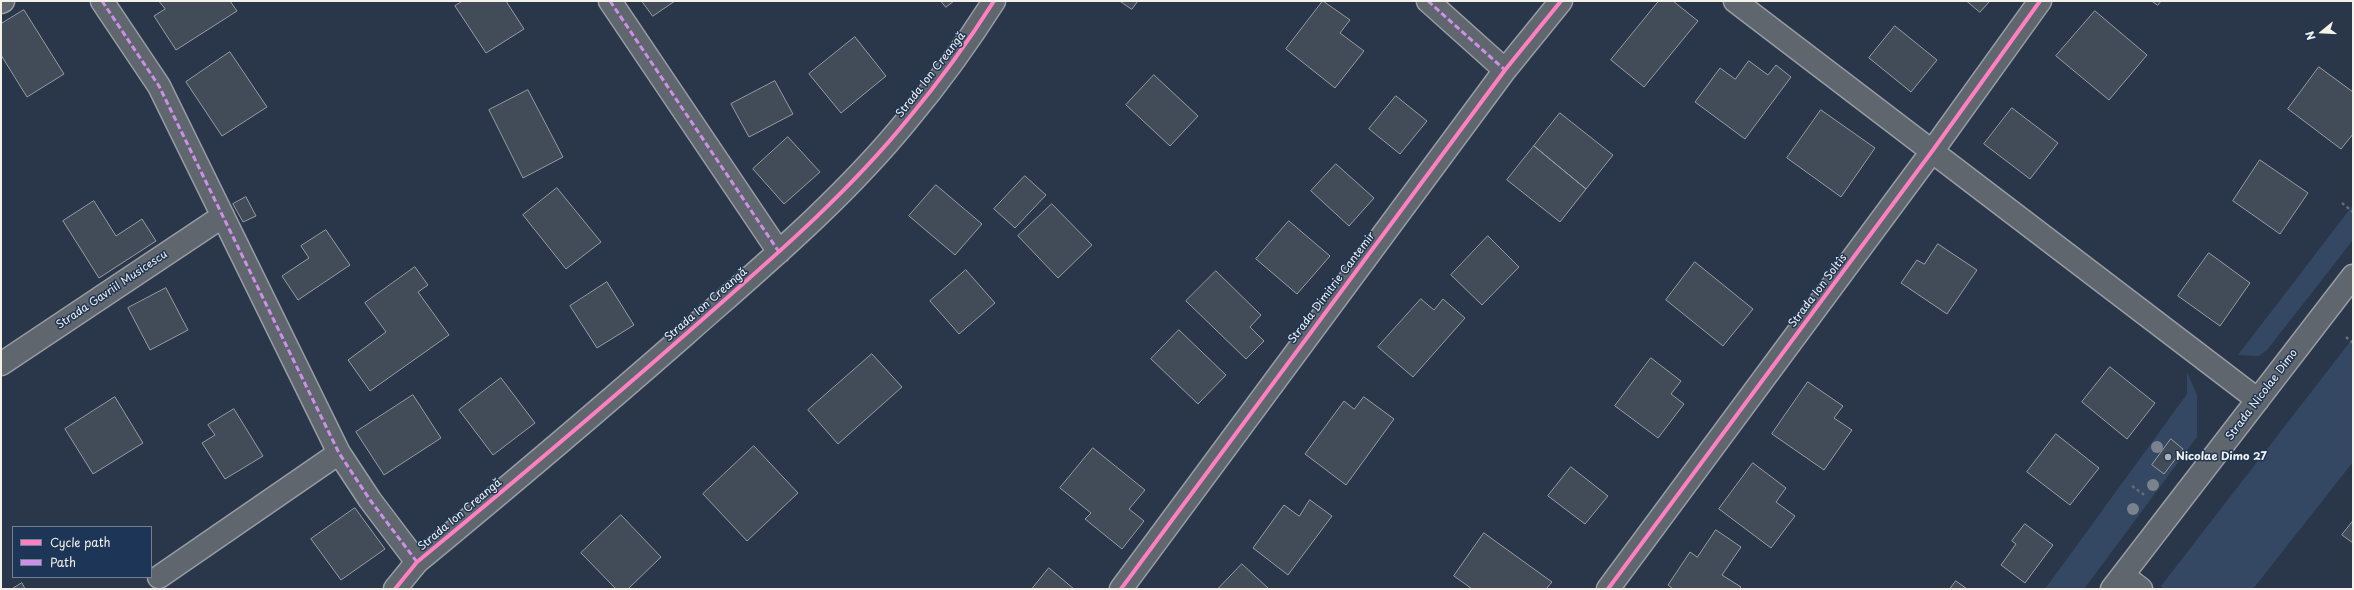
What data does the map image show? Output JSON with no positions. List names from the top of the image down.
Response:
{
  "streets": {
    "street": [
      "Strada Ion Creangă",
      "Strada Dimitrie Cantemir",
      "Strada Gavriil Musicescu",
      "Strada Ion Soltîs",
      "Strada Nicolae Dimo"
    ]
  },
  "places": ["Nicolae Dimo 27"],
  "legend": ["Cycle path", "Path"],
  "north": "left"
}
